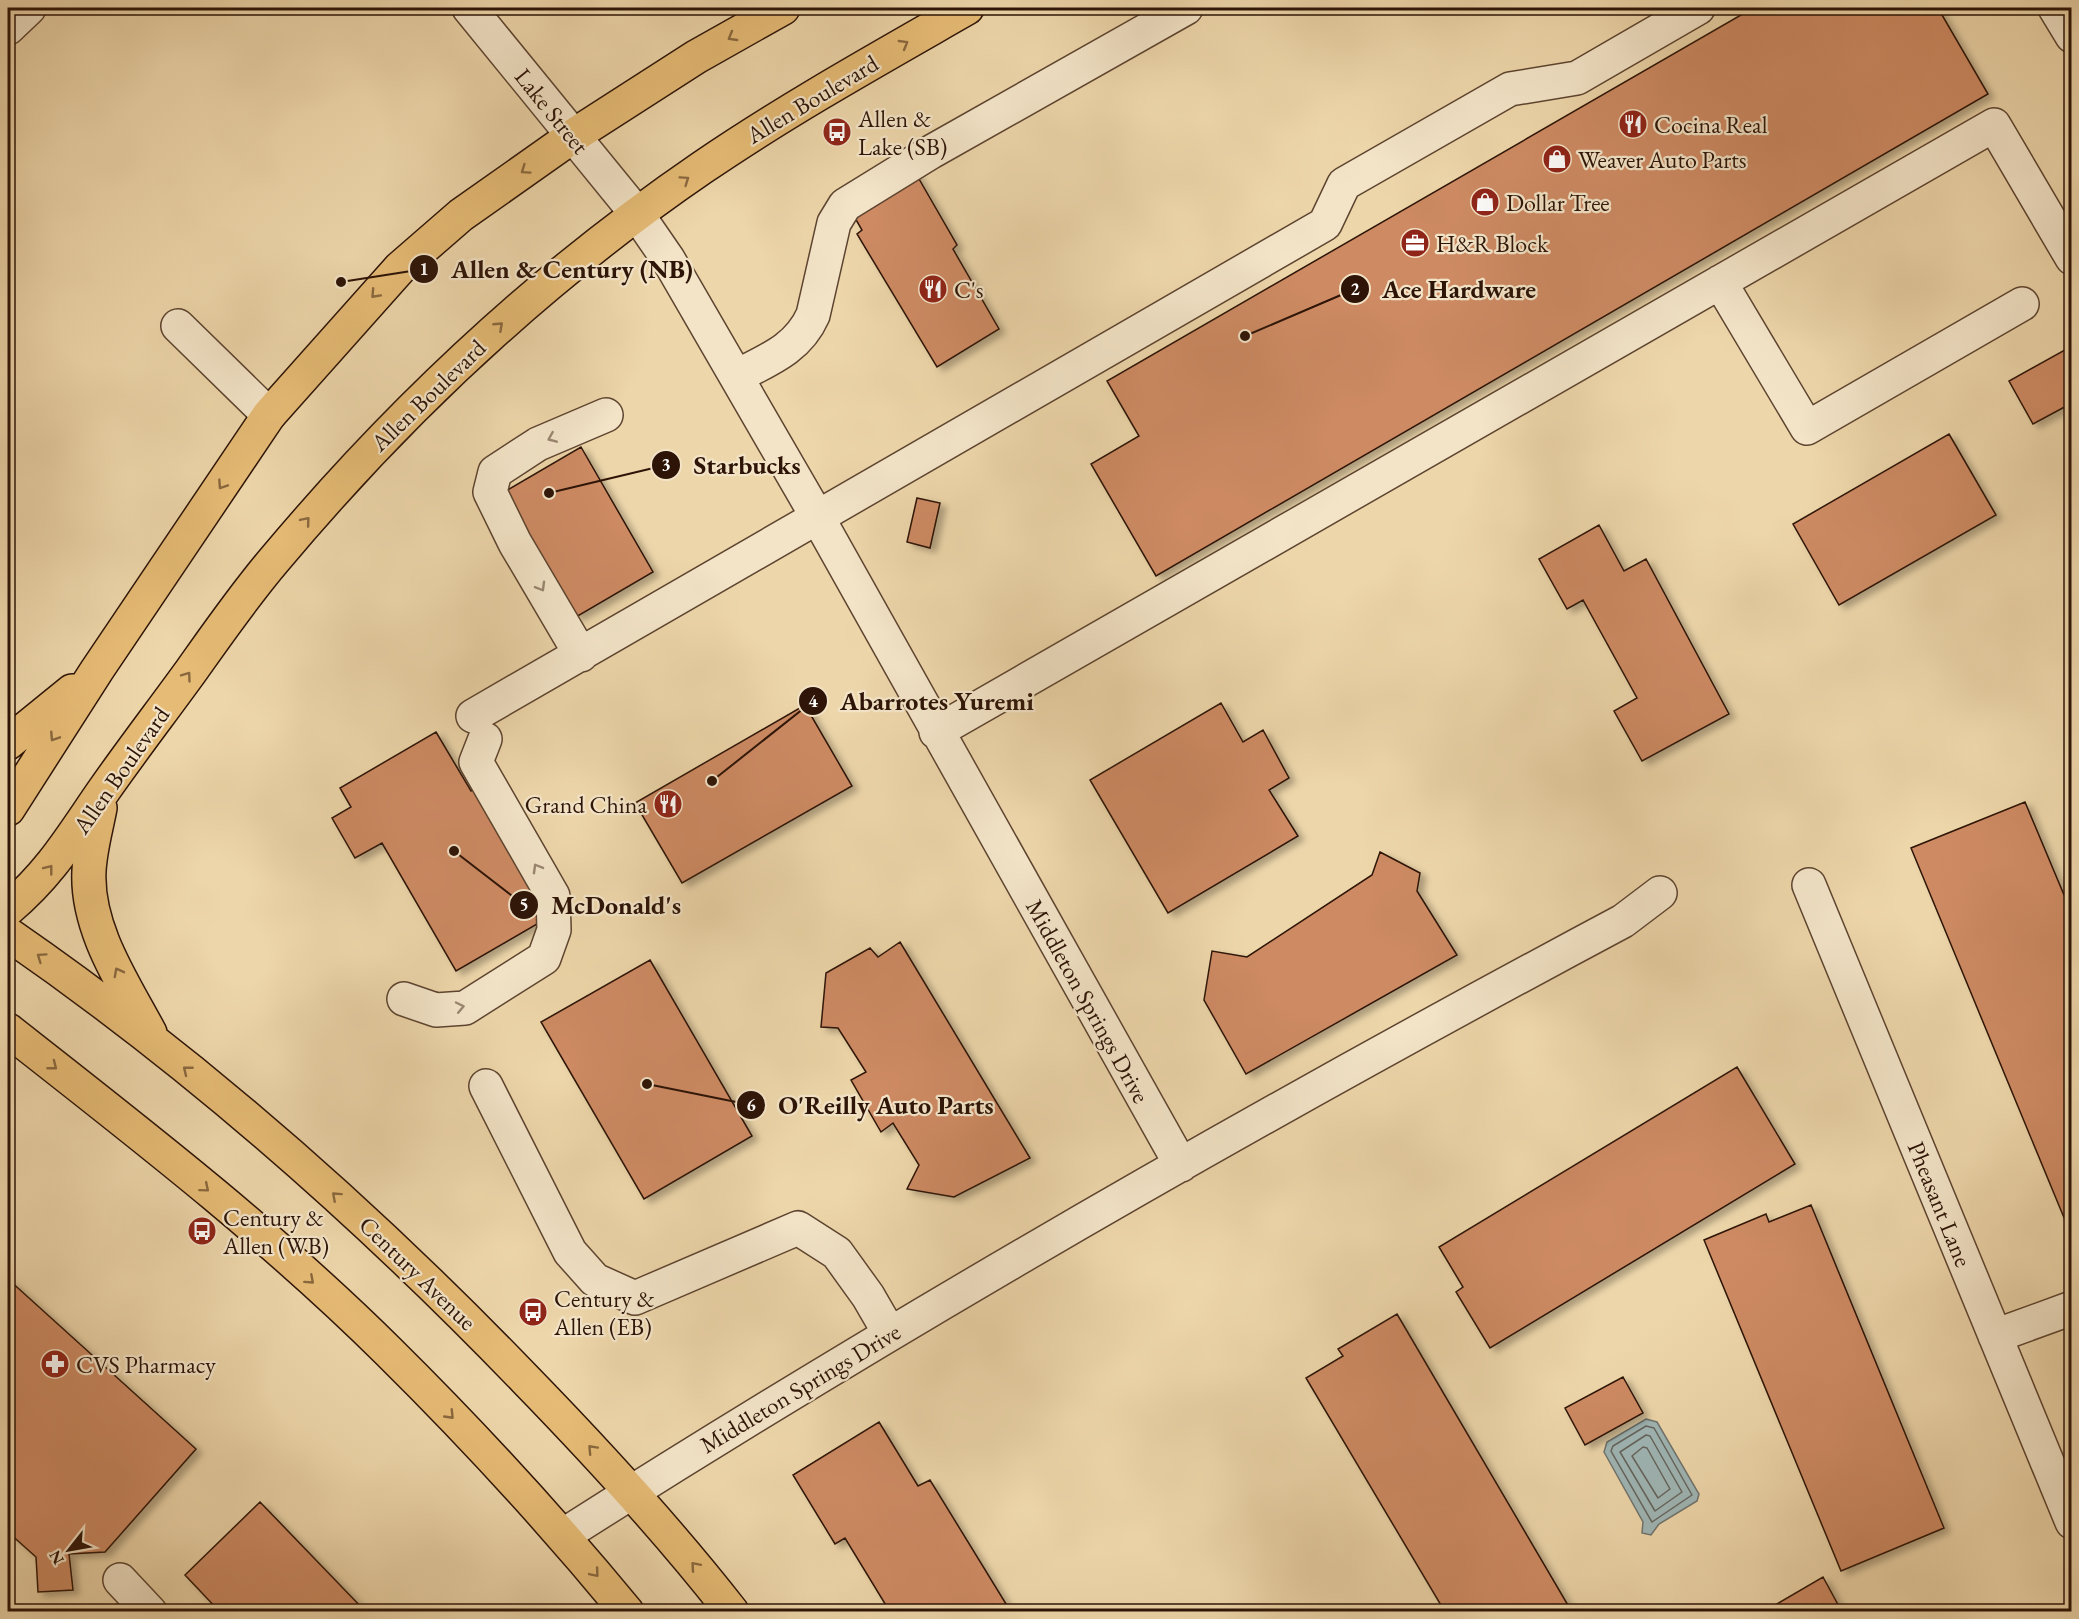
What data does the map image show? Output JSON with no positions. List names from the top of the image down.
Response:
{
  "streets": {
    "main road": ["Allen Boulevard", "Century Avenue"],
    "street": ["Lake Street", "Middleton Springs Drive", "Pheasant Lane"]
  },
  "crossings": [
    ["Allen Boulevard", "Lake Street"],
    ["Allen Boulevard", "Middleton Springs Drive"],
    ["Lake Street", "Middleton Springs Drive"],
    ["Middleton Springs Drive", "Century Avenue"]
  ],
  "places": {
    "restaurant": ["Cocina Real", "C's", "Grand China"],
    "bus stop": ["Allen & Lake (SB)", "Century & Allen (WB)", "Century & Allen (EB)"],
    "shop": ["Weaver Auto Parts", "Dollar Tree"],
    "office": ["H&R Block"],
    "other": [
      "Allen & Century (NB)",
      "Ace Hardware",
      "Starbucks",
      "Abarrotes Yuremi",
      "McDonald's",
      "O'Reilly Auto Parts"
    ],
    "pharmacy": ["CVS Pharmacy"]
  },
  "north": "bottom left"
}
